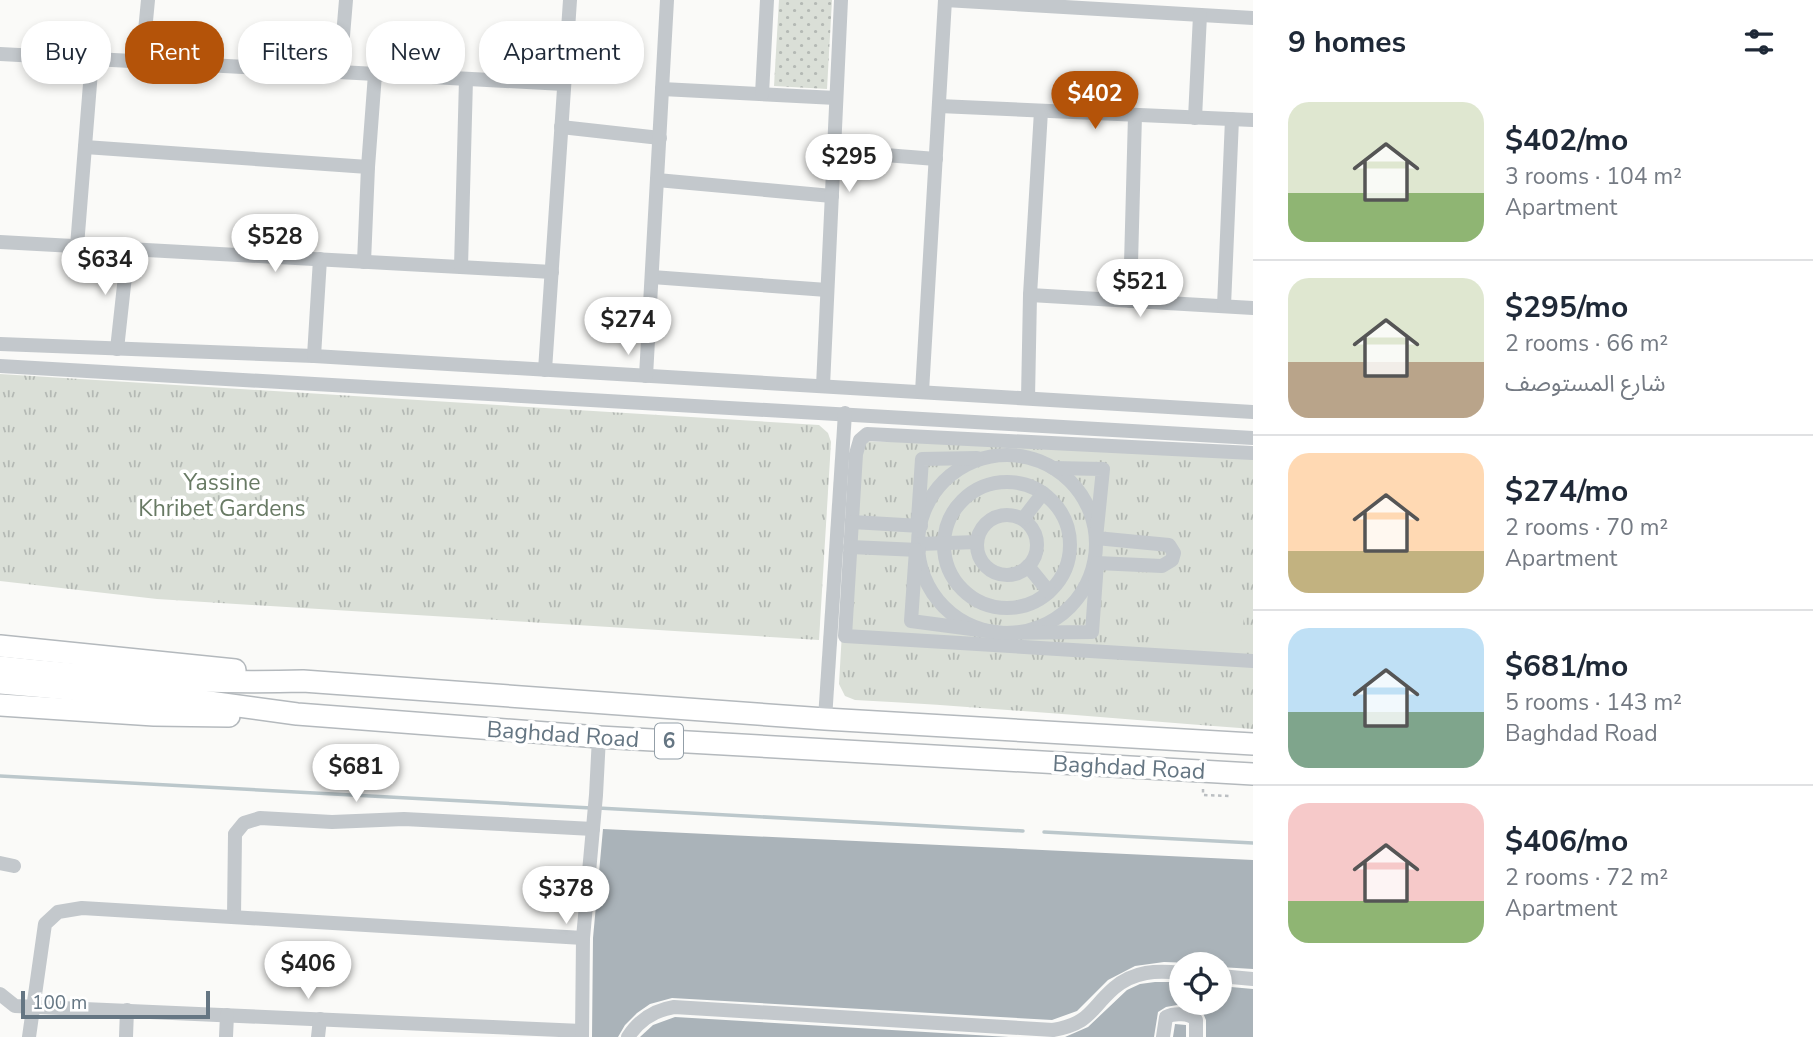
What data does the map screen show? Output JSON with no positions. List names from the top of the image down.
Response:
{
  "streets": {
    "highway": ["Baghdad Road", "6"]
  },
  "parks": ["Yassine Khribet Gardens"],
  "scale_bar": "100 m",
  "page": {
    "heading": "9 homes",
    "chip": [
      "Buy",
      "Rent",
      "Filters",
      "New",
      "Apartment"
    ],
    "price": [
      "$402",
      "$295",
      "$528",
      "$634",
      "$521",
      "$274",
      "$681",
      "$378",
      "$406"
    ],
    "list": [
      {
        "name": "$402/mo",
        "note": "3 rooms · 104 m² · Apartment"
      },
      {
        "name": "$295/mo",
        "note": "2 rooms · 66 m² · شارع المستوصف"
      },
      {
        "name": "$274/mo",
        "note": "2 rooms · 70 m² · Apartment"
      },
      {
        "name": "$681/mo",
        "note": "5 rooms · 143 m² · Baghdad Road"
      },
      {
        "name": "$406/mo",
        "note": "2 rooms · 72 m² · Apartment"
      }
    ],
    "scale": "100 m"
  }
}
